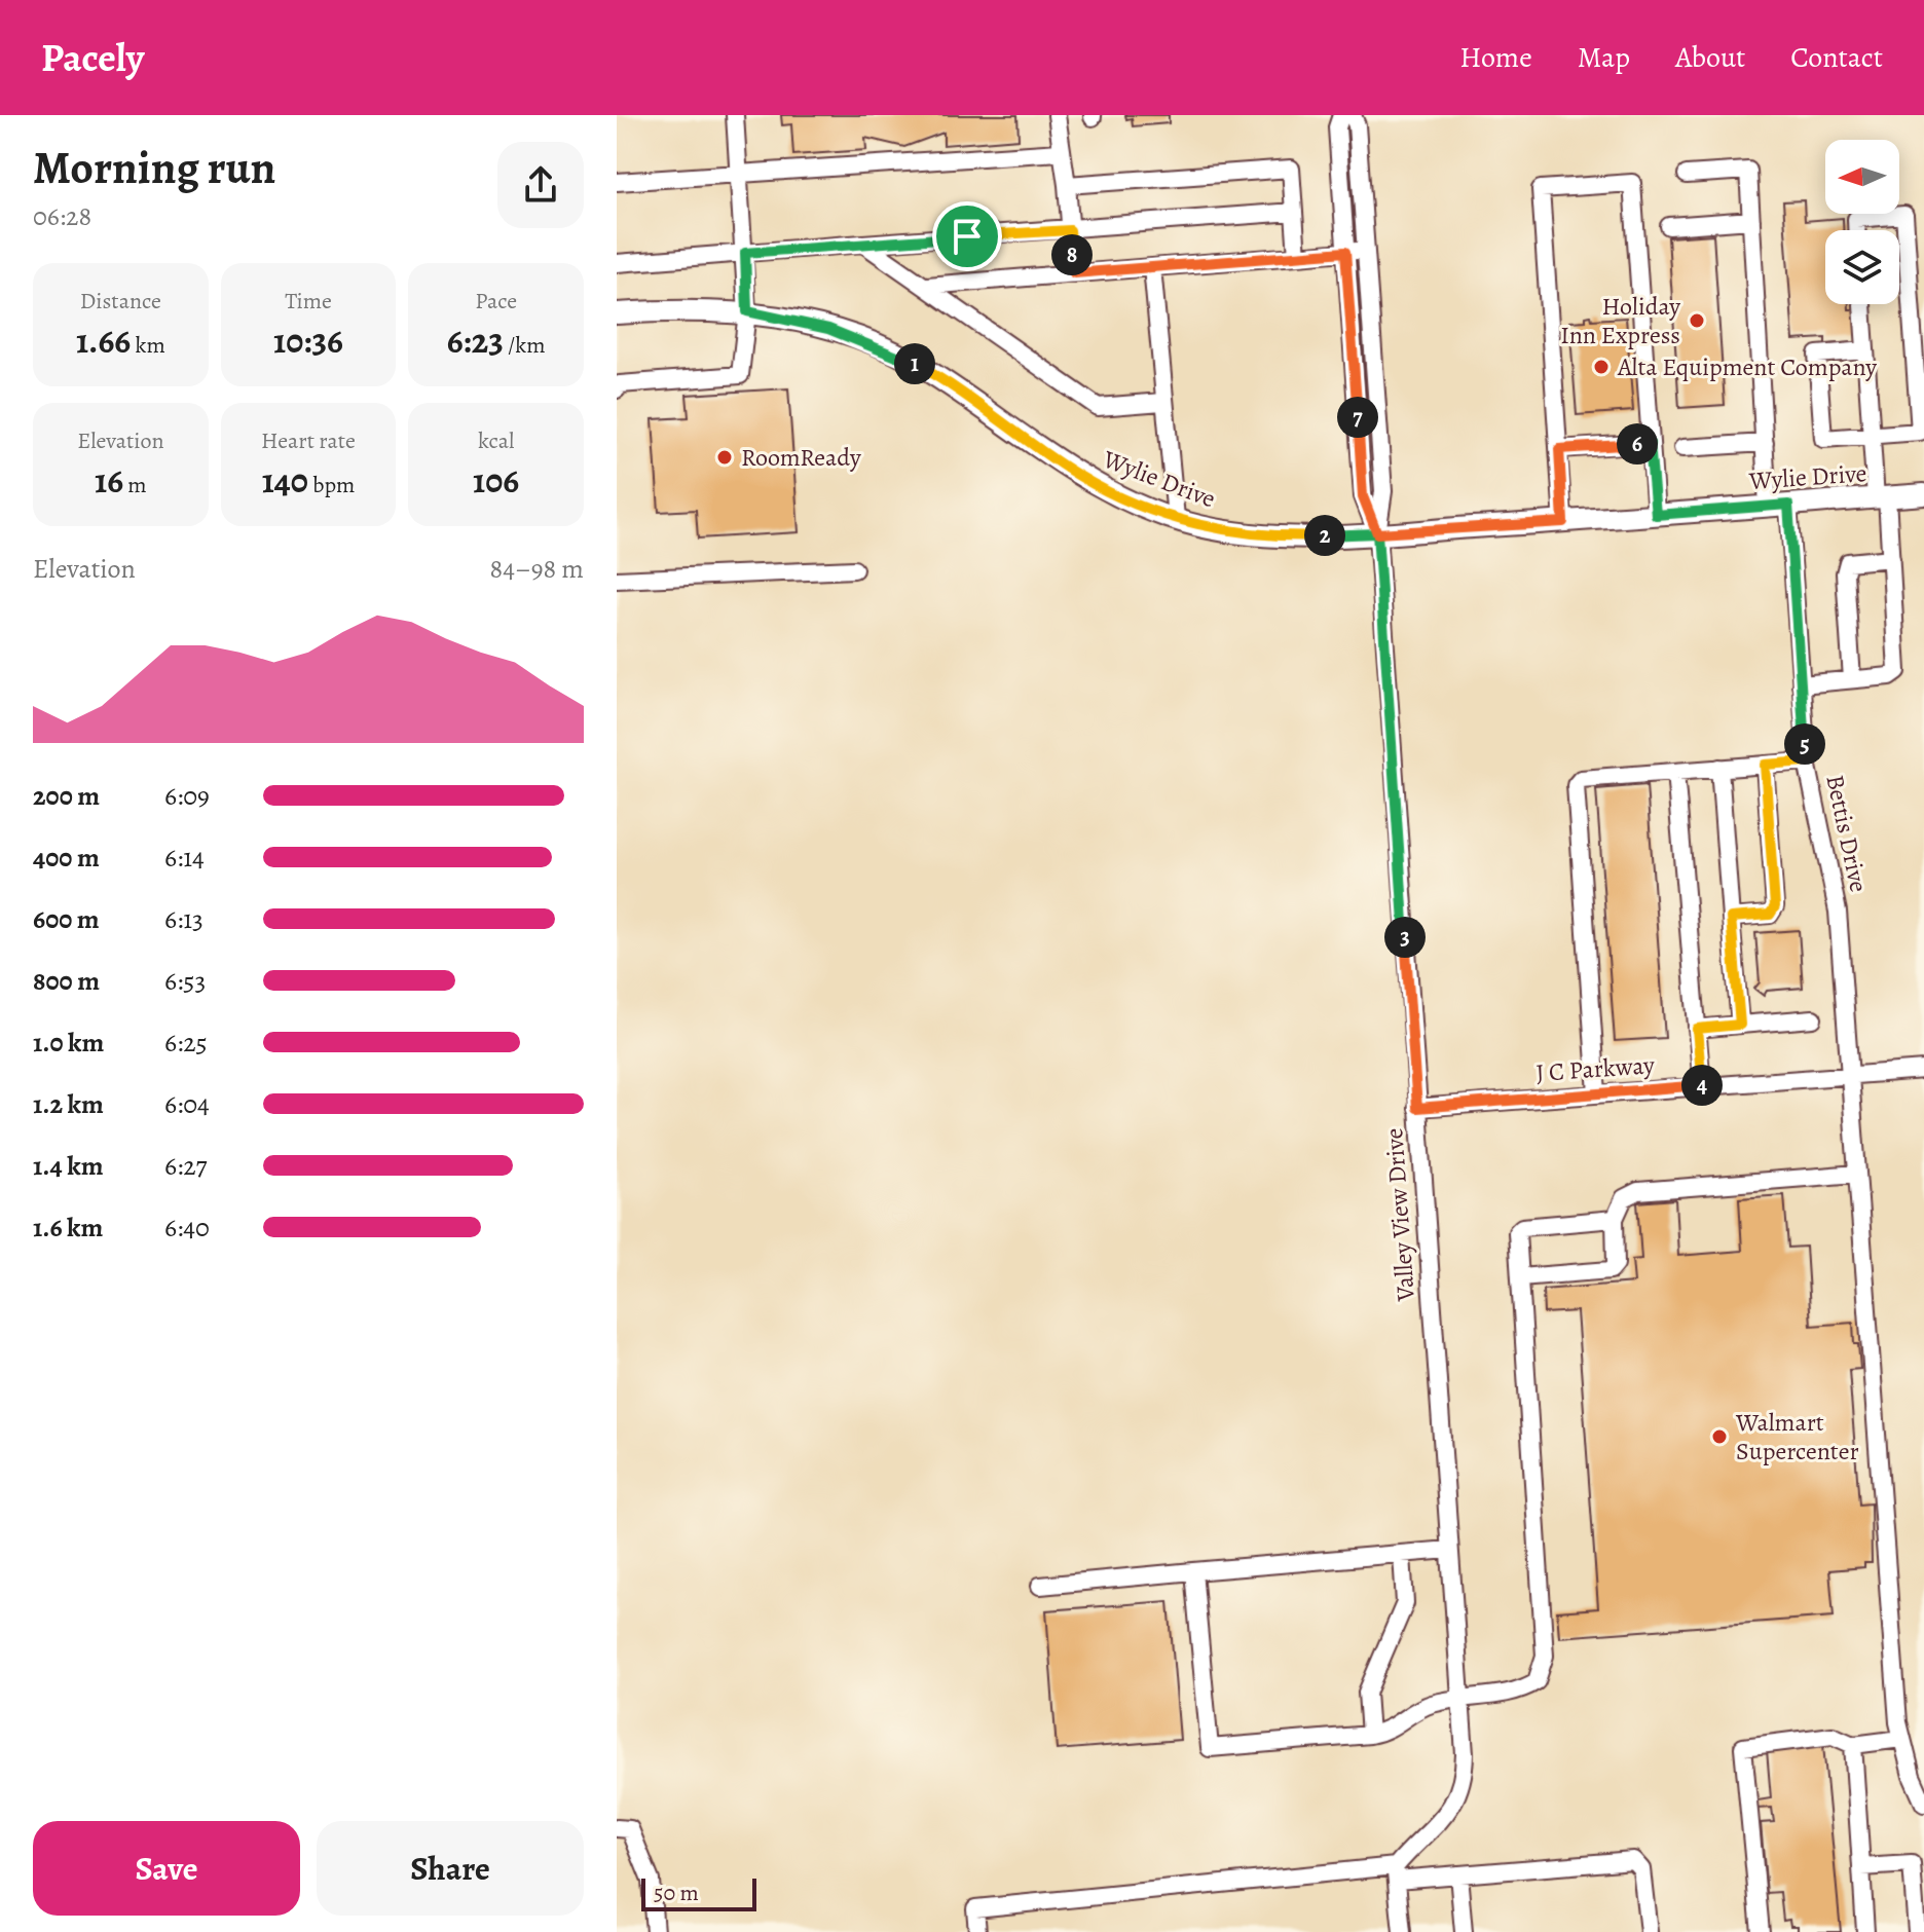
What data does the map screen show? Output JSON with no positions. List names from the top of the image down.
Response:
{
  "streets": {
    "main road": ["Wylie Drive"],
    "street": ["Bettis Drive", "J C Parkway", "Valley View Drive"]
  },
  "crossings": [
    ["Wylie Drive", "Bettis Drive"],
    ["Wylie Drive", "Valley View Drive"],
    ["Bettis Drive", "J C Parkway"],
    ["J C Parkway", "Valley View Drive"]
  ],
  "places": [
    "Holiday Inn Express",
    "Alta Equipment Company",
    "RoomReady",
    "Walmart Supercenter"
  ],
  "scale_bar": "50 m",
  "north": "left",
  "page": {
    "header": "Pacely",
    "nav": [
      "Home",
      "Map",
      "About",
      "Contact"
    ],
    "heading": ["Morning run", "06:28"],
    "pins": [
      "8",
      "1",
      "7",
      "6",
      "2",
      "5",
      "3",
      "4"
    ],
    "stats": [
      ["Distance", "1.66 km"],
      ["Time", "10:36"],
      ["Pace", "6:23 /km"],
      ["Elevation", "16 m"],
      ["Heart rate", "140 bpm"],
      ["kcal", "106"]
    ],
    "chart": ["Elevation", "84–98 m"],
    "list": [
      {
        "name": "200 m",
        "note": "6:09"
      },
      {
        "name": "400 m",
        "note": "6:14"
      },
      {
        "name": "600 m",
        "note": "6:13"
      },
      {
        "name": "800 m",
        "note": "6:53"
      },
      {
        "name": "1.0 km",
        "note": "6:25"
      },
      {
        "name": "1.2 km",
        "note": "6:04"
      },
      {
        "name": "1.4 km",
        "note": "6:27"
      },
      {
        "name": "1.6 km",
        "note": "6:40"
      }
    ],
    "buttons": ["Save", "Share"],
    "scale": "50 m"
  }
}
